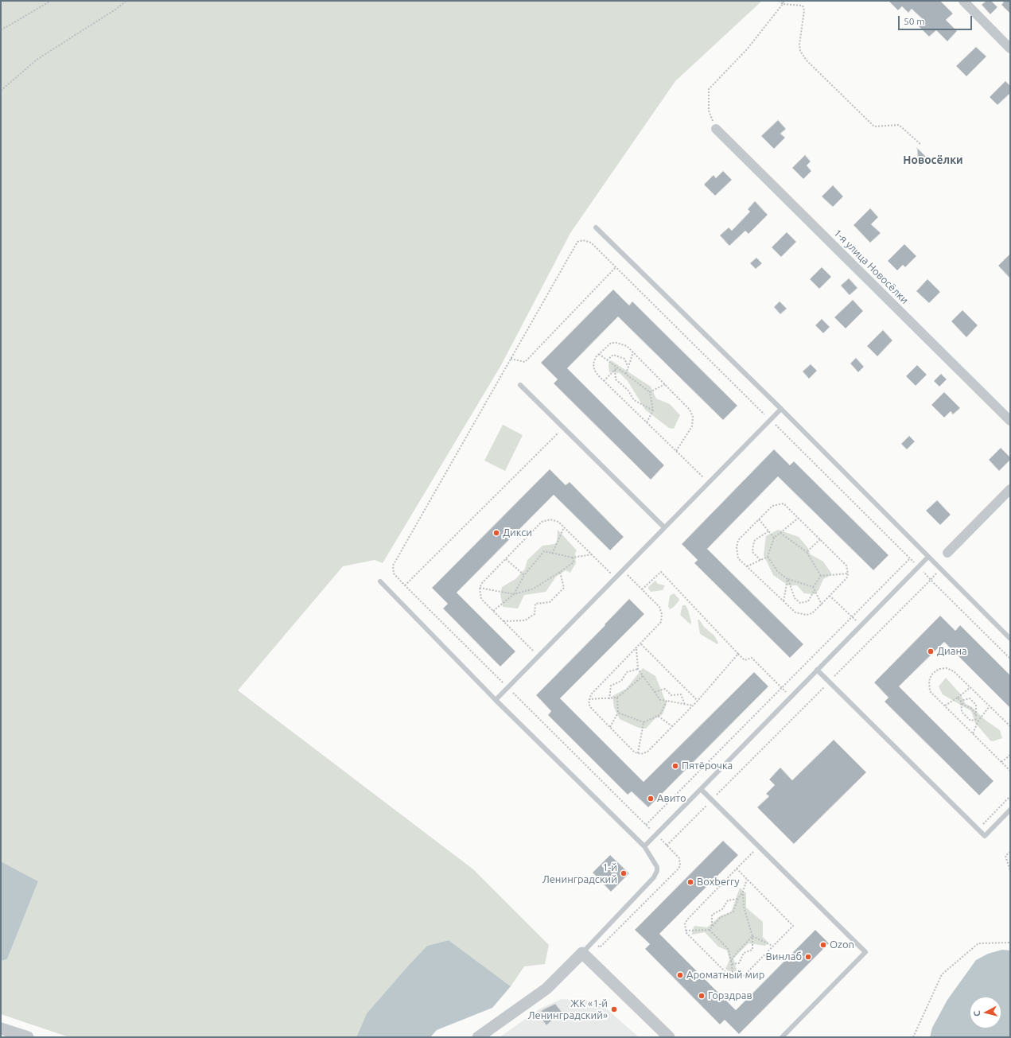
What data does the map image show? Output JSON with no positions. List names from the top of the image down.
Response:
{
  "streets": {
    "street": ["1-я улица Новосёлки"]
  },
  "districts": ["Новосёлки"],
  "places": [
    "Дикси",
    "Диана",
    "Пятёрочка",
    "Авито",
    "1-й Ленинградский",
    "Boxberry",
    "Ozon",
    "Винлаб",
    "Ароматный мир",
    "Горздрав",
    "ЖК «1-й Ленинградский»"
  ],
  "scale_bar": "50 m",
  "north": "left"
}
